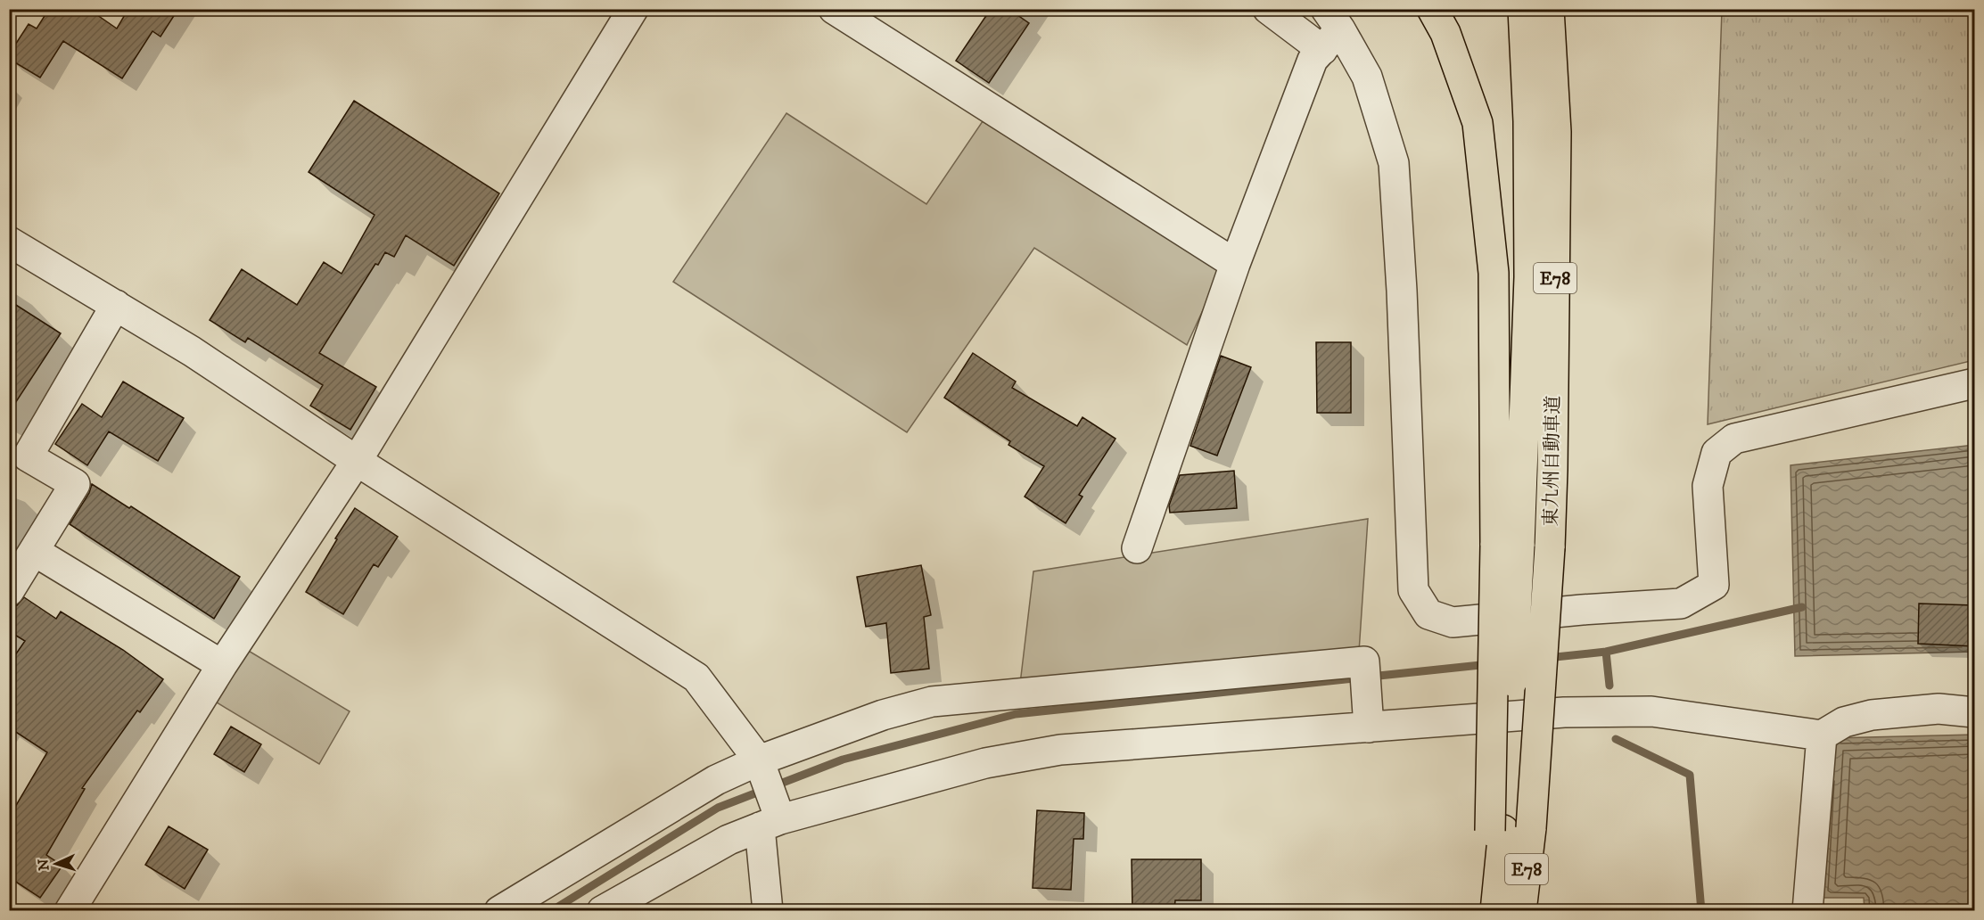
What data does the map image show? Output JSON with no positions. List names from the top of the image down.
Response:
{
  "streets": {
    "highway": ["E78", "東九州自動車道"]
  },
  "north": "left"
}
